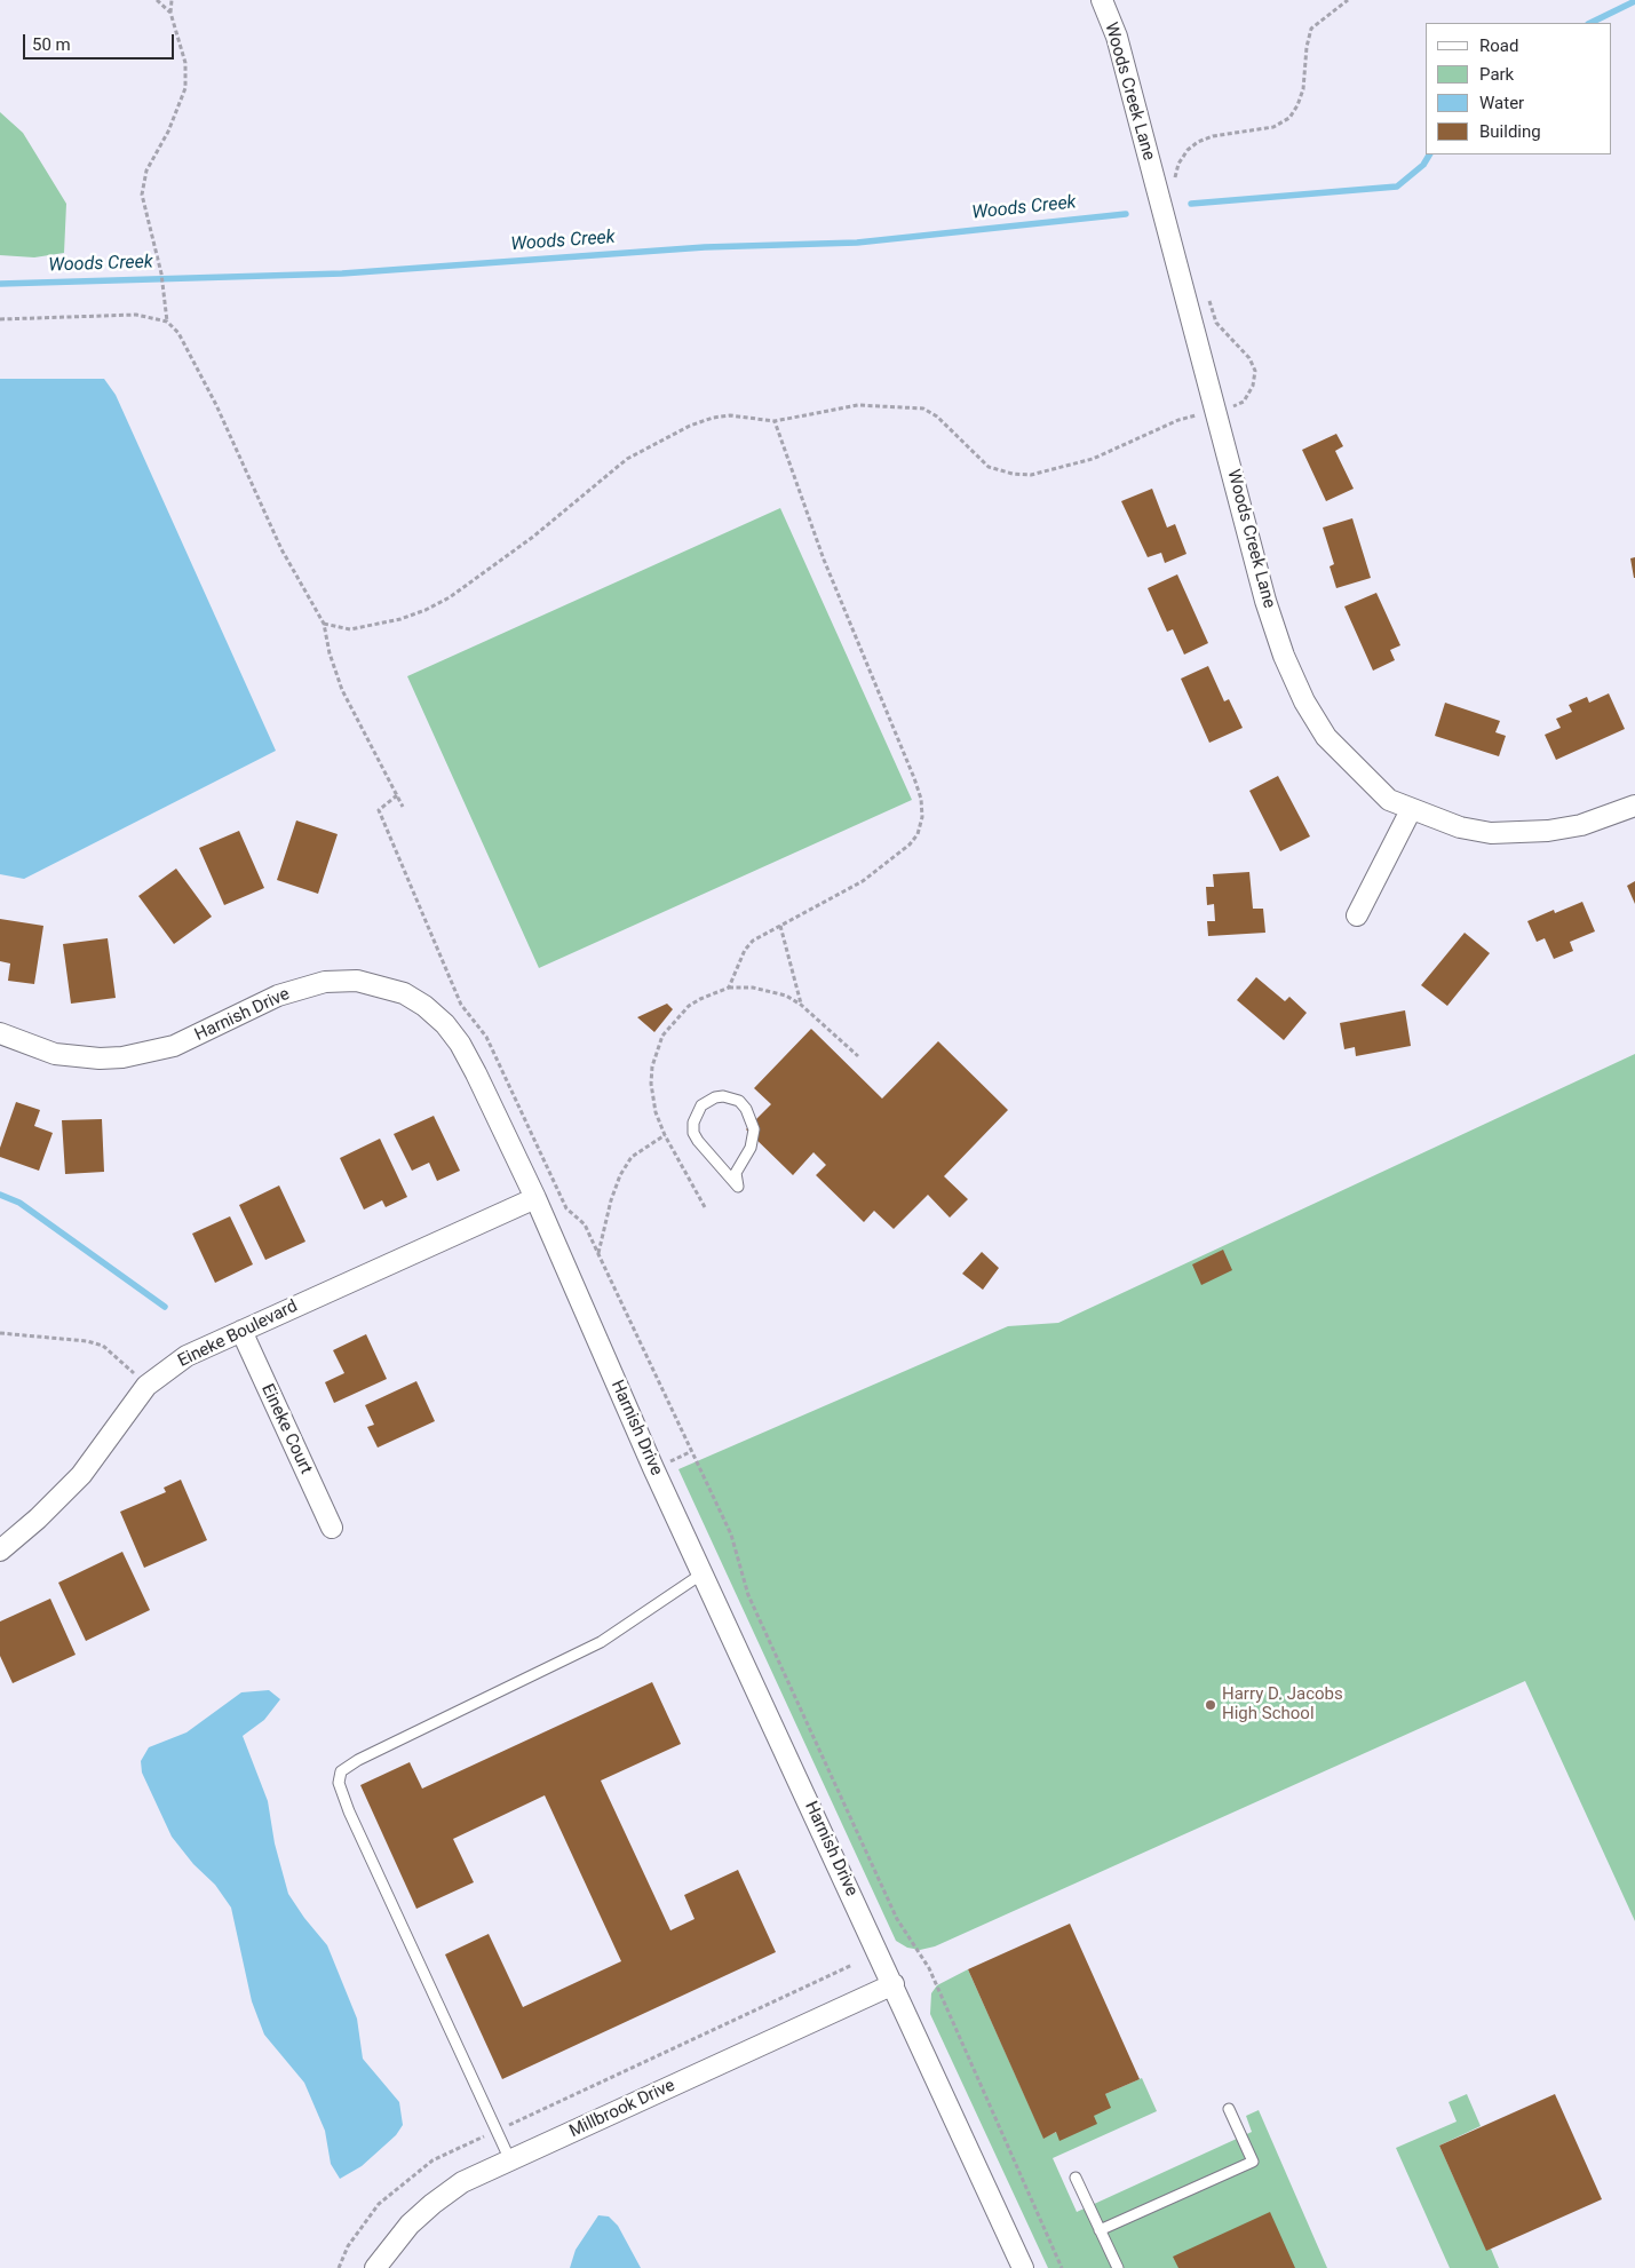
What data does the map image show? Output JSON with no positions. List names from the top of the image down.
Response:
{
  "streets": {
    "street": [
      "Woods Creek Lane",
      "Harnish Drive",
      "Eineke Boulevard",
      "Eineke Court",
      "Millbrook Drive"
    ]
  },
  "crossings": [
    ["Harnish Drive", "Eineke Boulevard"],
    ["Harnish Drive", "Millbrook Drive"],
    ["Eineke Boulevard", "Eineke Court"]
  ],
  "water": ["Woods Creek"],
  "places": ["Harry D. Jacobs High School"],
  "legend": [
    "Road",
    "Park",
    "Water",
    "Building"
  ],
  "scale_bar": "50 m"
}
